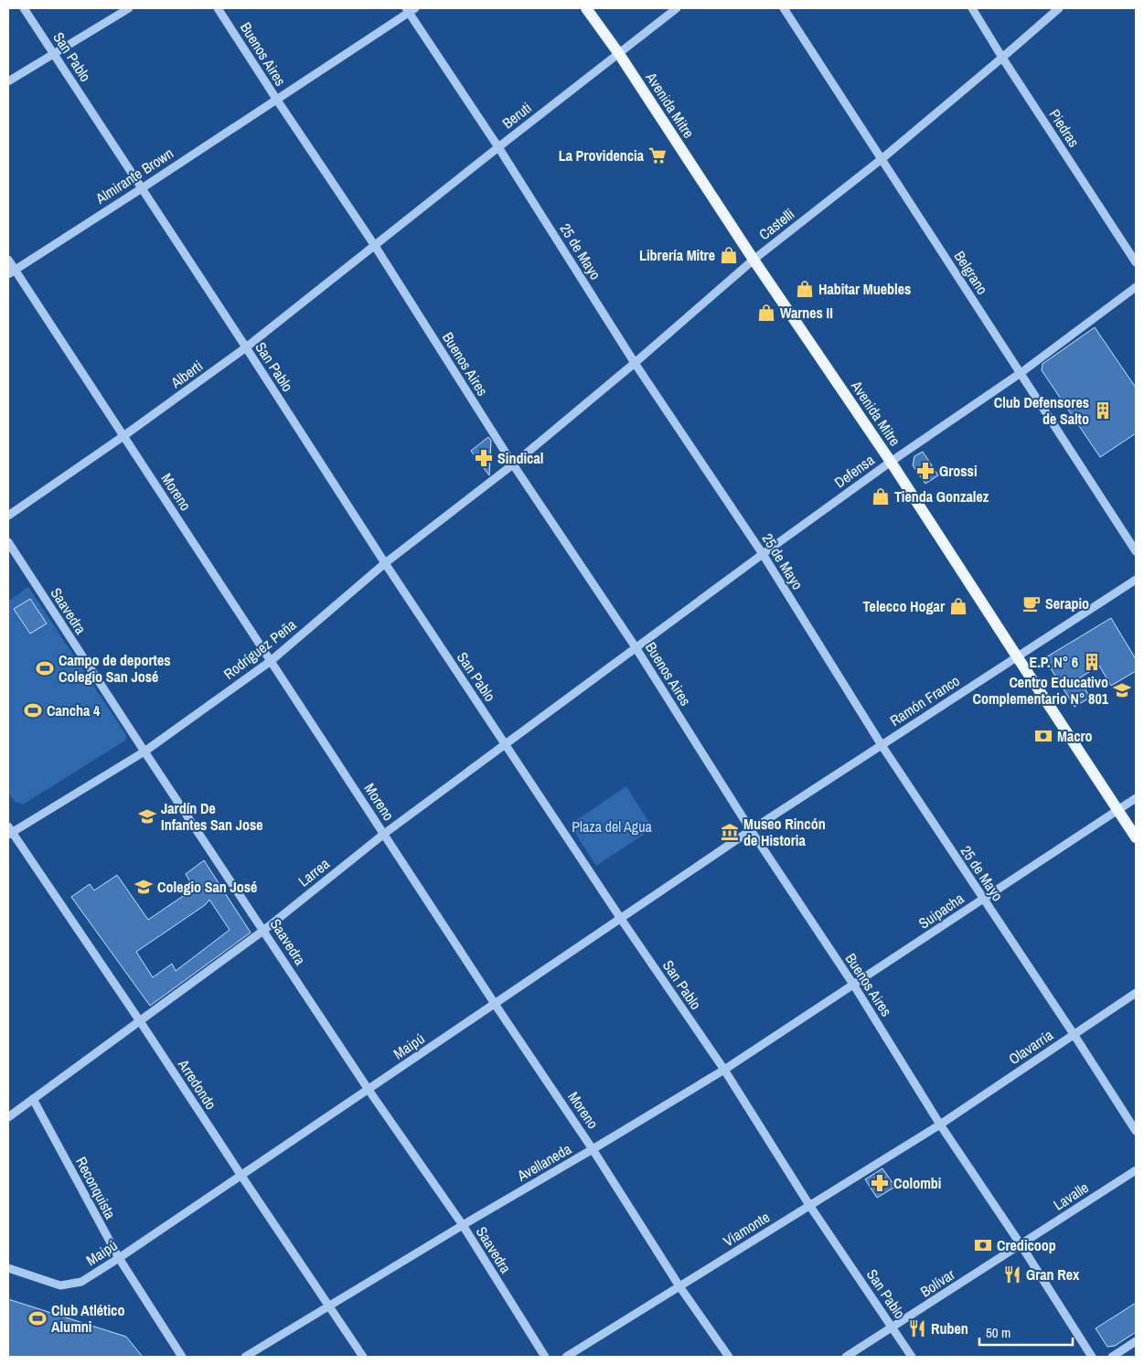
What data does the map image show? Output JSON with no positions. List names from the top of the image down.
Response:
{
  "streets": {
    "main road": ["Avenida Mitre"],
    "street": [
      "Buenos Aires",
      "San Pablo",
      "Beruti",
      "Piedras",
      "Almirante Brown",
      "Castelli",
      "25 de Mayo",
      "Belgrano",
      "Alberti",
      "Defensa",
      "Moreno",
      "Saavedra",
      "Rodríguez Peña",
      "Ramón Franco",
      "Larrea",
      "Suipacha",
      "Maipú",
      "Olavarría",
      "Arredondo",
      "Avellaneda",
      "Reconquista",
      "Lavalle",
      "Viamonte",
      "Bolívar"
    ]
  },
  "crossings": [
    ["Buenos Aires", "Beruti"],
    ["Buenos Aires", "Almirante Brown"],
    ["Buenos Aires", "Castelli"],
    ["Buenos Aires", "Alberti"],
    ["Buenos Aires", "Defensa"],
    ["Buenos Aires", "Rodríguez Peña"],
    ["Buenos Aires", "Ramón Franco"],
    ["Buenos Aires", "Larrea"],
    ["Buenos Aires", "Suipacha"],
    ["Buenos Aires", "Maipú"],
    ["Buenos Aires", "Olavarría"],
    ["Buenos Aires", "Avellaneda"],
    ["Buenos Aires", "Lavalle"],
    ["Buenos Aires", "Viamonte"],
    ["Buenos Aires", "Bolívar"],
    ["San Pablo", "Almirante Brown"],
    ["San Pablo", "Alberti"],
    ["San Pablo", "Rodríguez Peña"],
    ["San Pablo", "Larrea"],
    ["San Pablo", "Maipú"],
    ["San Pablo", "Avellaneda"],
    ["San Pablo", "Viamonte"],
    ["San Pablo", "Bolívar"],
    ["Avenida Mitre", "Beruti"],
    ["Avenida Mitre", "Castelli"],
    ["Avenida Mitre", "Defensa"],
    ["Avenida Mitre", "Ramón Franco"],
    ["Avenida Mitre", "Suipacha"],
    ["Beruti", "25 de Mayo"],
    ["Beruti", "Alberti"],
    ["Piedras", "Castelli"],
    ["Almirante Brown", "25 de Mayo"],
    ["Almirante Brown", "Moreno"],
    ["Castelli", "25 de Mayo"],
    ["Castelli", "Belgrano"],
    ["Castelli", "Rodríguez Peña"],
    ["25 de Mayo", "Defensa"],
    ["25 de Mayo", "Ramón Franco"],
    ["25 de Mayo", "Suipacha"],
    ["25 de Mayo", "Olavarría"],
    ["Belgrano", "Defensa"],
    ["Alberti", "Moreno"],
    ["Defensa", "Larrea"],
    ["Moreno", "Rodríguez Peña"],
    ["Moreno", "Larrea"],
    ["Moreno", "Maipú"],
    ["Moreno", "Avellaneda"],
    ["Moreno", "Viamonte"],
    ["Saavedra", "Rodríguez Peña"],
    ["Saavedra", "Larrea"],
    ["Saavedra", "Maipú"],
    ["Saavedra", "Avellaneda"],
    ["Rodríguez Peña", "Arredondo"],
    ["Ramón Franco", "Maipú"],
    ["Larrea", "Arredondo"],
    ["Larrea", "Reconquista"],
    ["Suipacha", "Avellaneda"],
    ["Maipú", "Arredondo"],
    ["Maipú", "Reconquista"],
    ["Olavarría", "Viamonte"],
    ["Arredondo", "Avellaneda"],
    ["Lavalle", "Bolívar"]
  ],
  "parks": ["Plaza del Agua"],
  "places": {
    "supermarket": ["La Providencia"],
    "shop": [
      "Librería Mitre",
      "Habitar Muebles",
      "Warnes II",
      "Tienda Gonzalez",
      "Telecco Hogar"
    ],
    "building": ["Club Defensores de Salto", "E.P. N° 6"],
    "pharmacy": ["Sindical", "Grossi", "Colombi"],
    "cafe": ["Serapio"],
    "sports": ["Campo de deportes Colegio San José", "Cancha 4", "Club Atlético Alumni"],
    "school or university": ["Centro Educativo Complementario N° 801", "Jardín De Infantes San Jose", "Colegio San José"],
    "bank": ["Macro", "Credicoop"],
    "museum": ["Museo Rincón de Historia"],
    "restaurant": ["Gran Rex", "Ruben"]
  },
  "scale_bar": "50 m"
}
